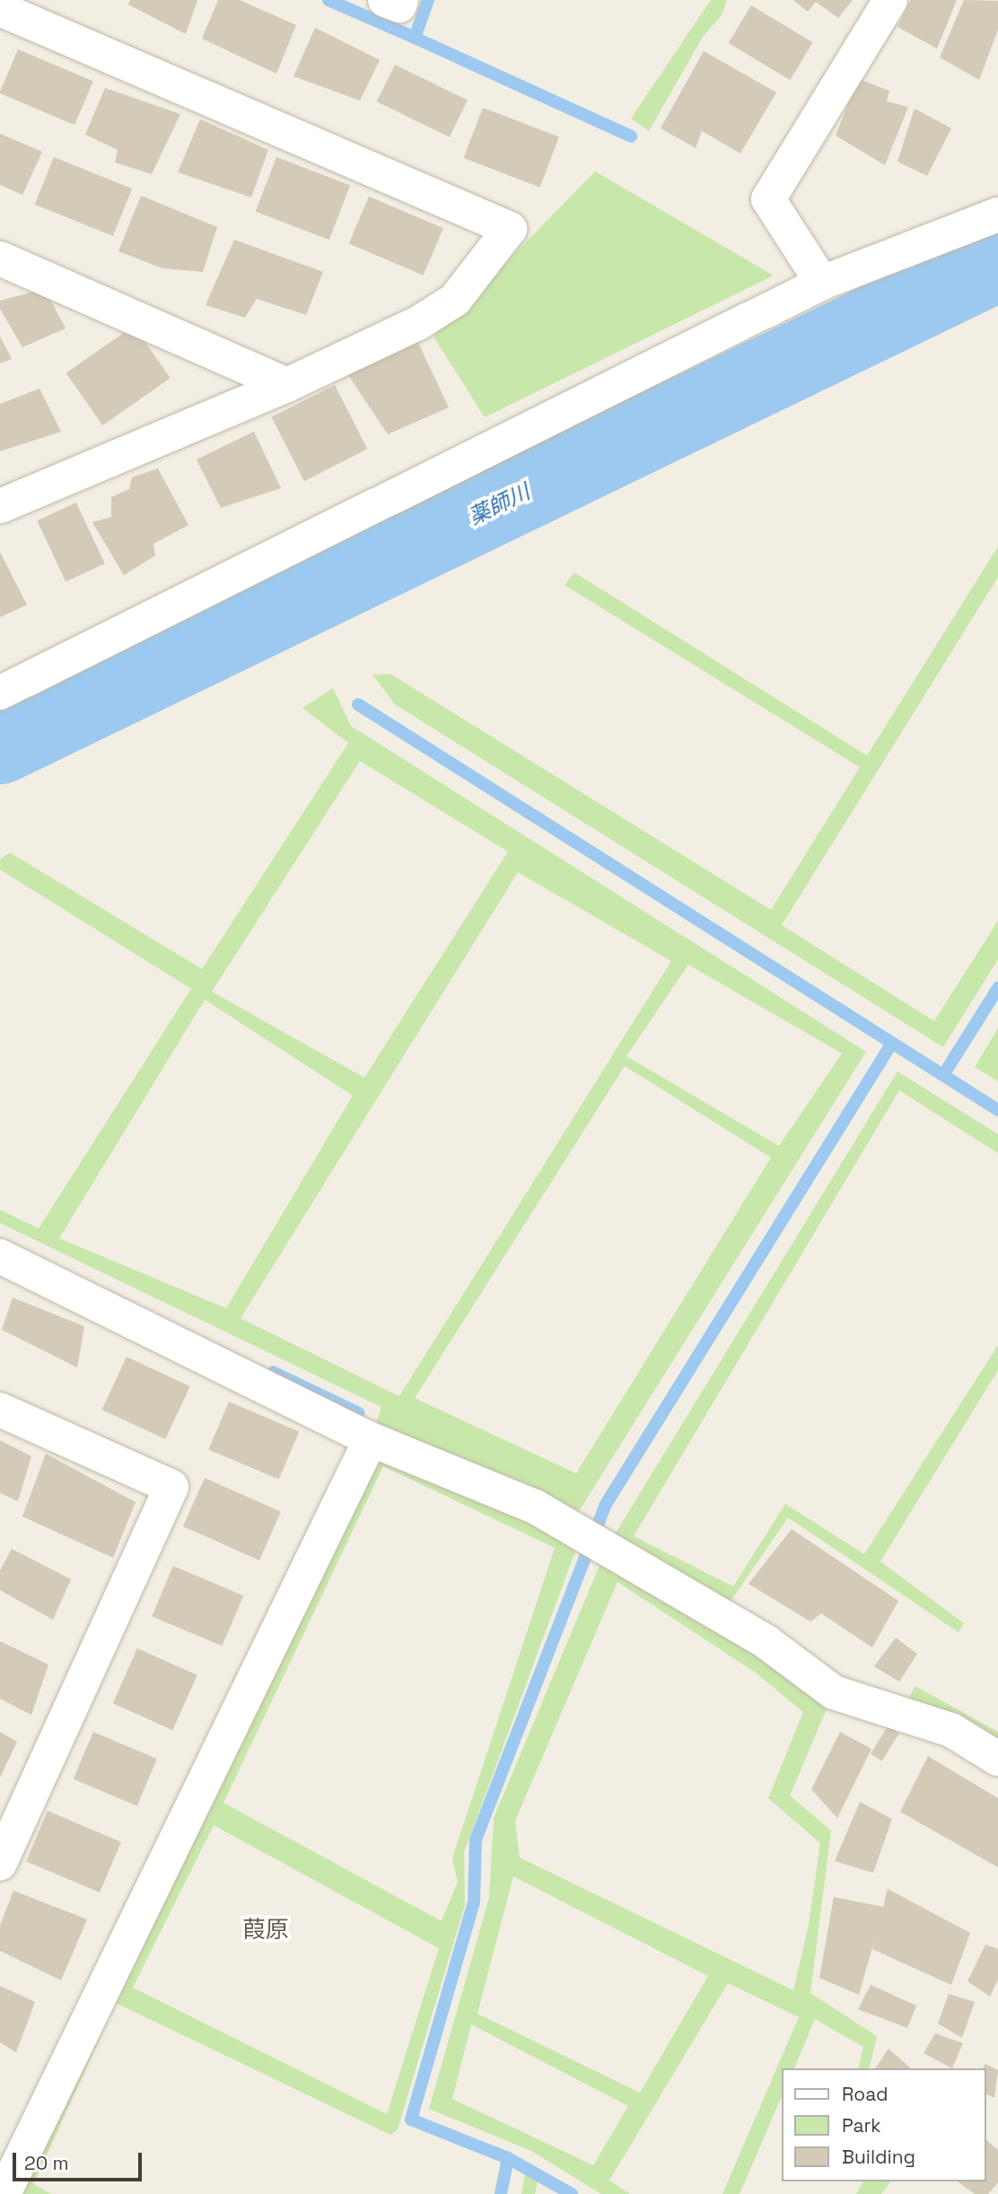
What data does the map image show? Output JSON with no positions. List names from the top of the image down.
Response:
{
  "districts": ["葭原"],
  "water": ["薬師川"],
  "legend": ["Road", "Park", "Building"],
  "scale_bar": "20 m"
}
